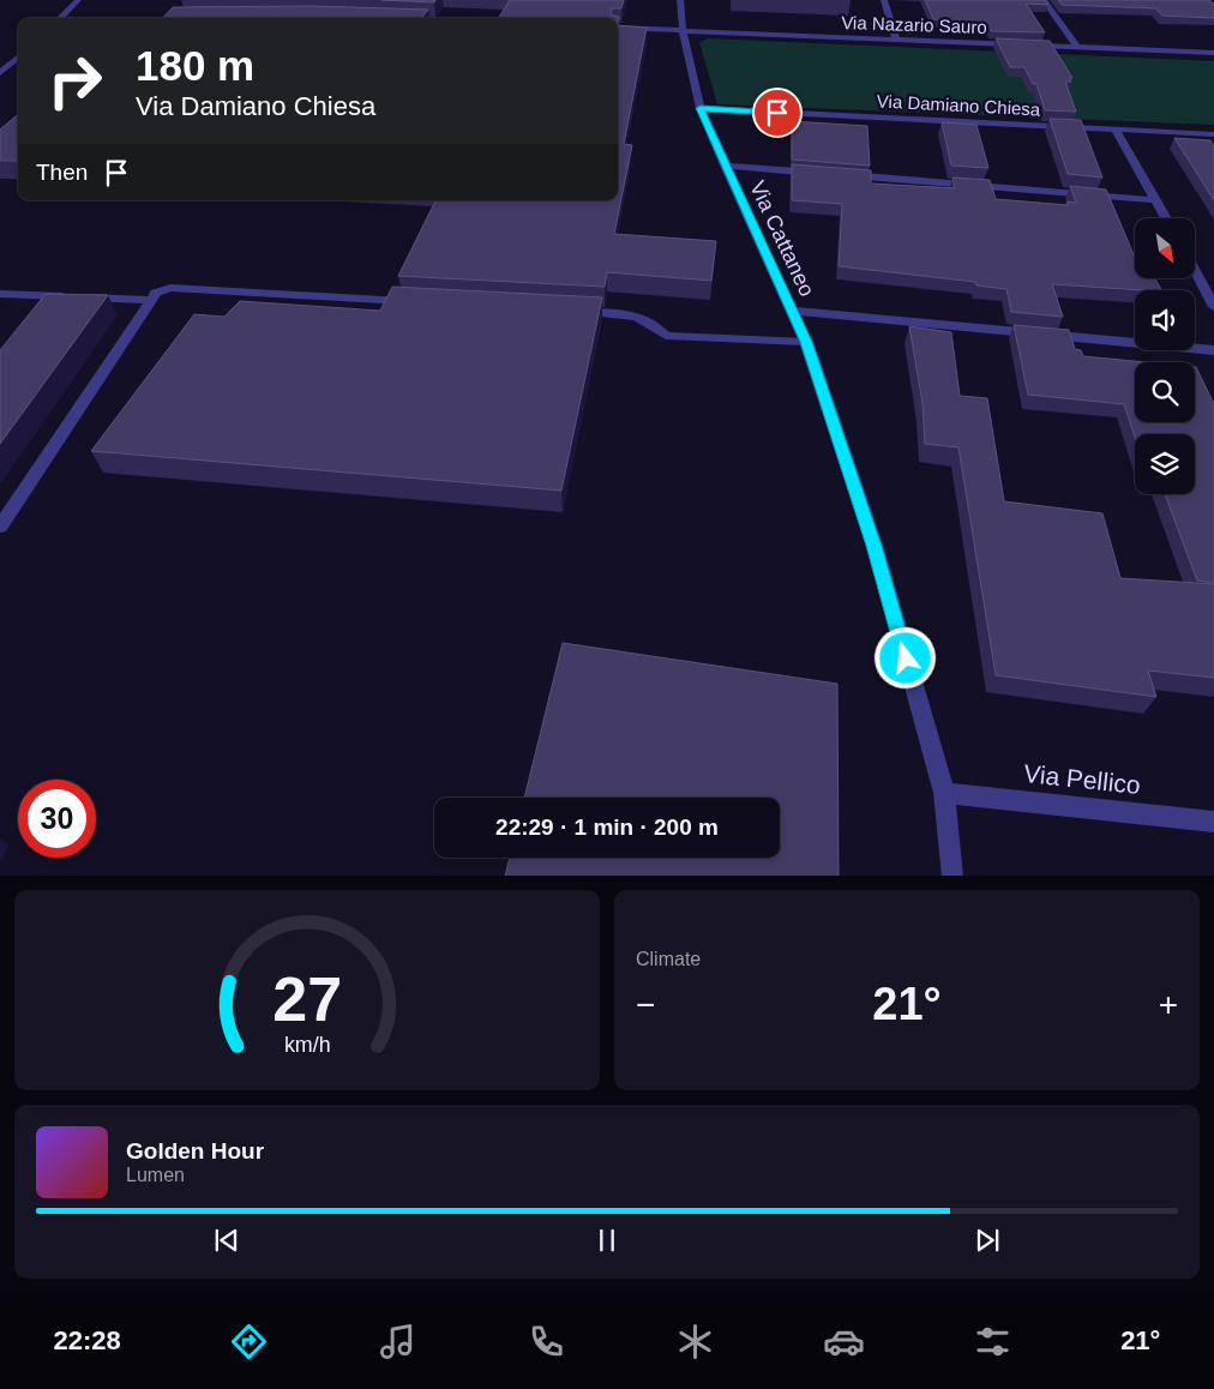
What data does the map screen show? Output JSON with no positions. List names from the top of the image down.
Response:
{
  "streets": {
    "street": [
      "Via Nazario Sauro",
      "Via Damiano Chiesa",
      "Via Cattaneo",
      "Via Pellico"
    ]
  },
  "crossings": [
    ["Via Nazario Sauro", "Via Cattaneo"],
    ["Via Damiano Chiesa", "Via Cattaneo"],
    ["Via Cattaneo", "Via Pellico"]
  ],
  "north": "bottom right",
  "page": {
    "turn": ["180 m", "Via Damiano Chiesa"],
    "then": "Then",
    "limit": "30",
    "trip": "22:29 · 1 min · 200 m",
    "tile": "Climate",
    "heat": ["−", "21°", "+"],
    "song": ["Golden Hour", "Lumen"],
    "tabs": ["22:28", "21°"],
    "gauge": ["27", "km/h"]
  }
}
